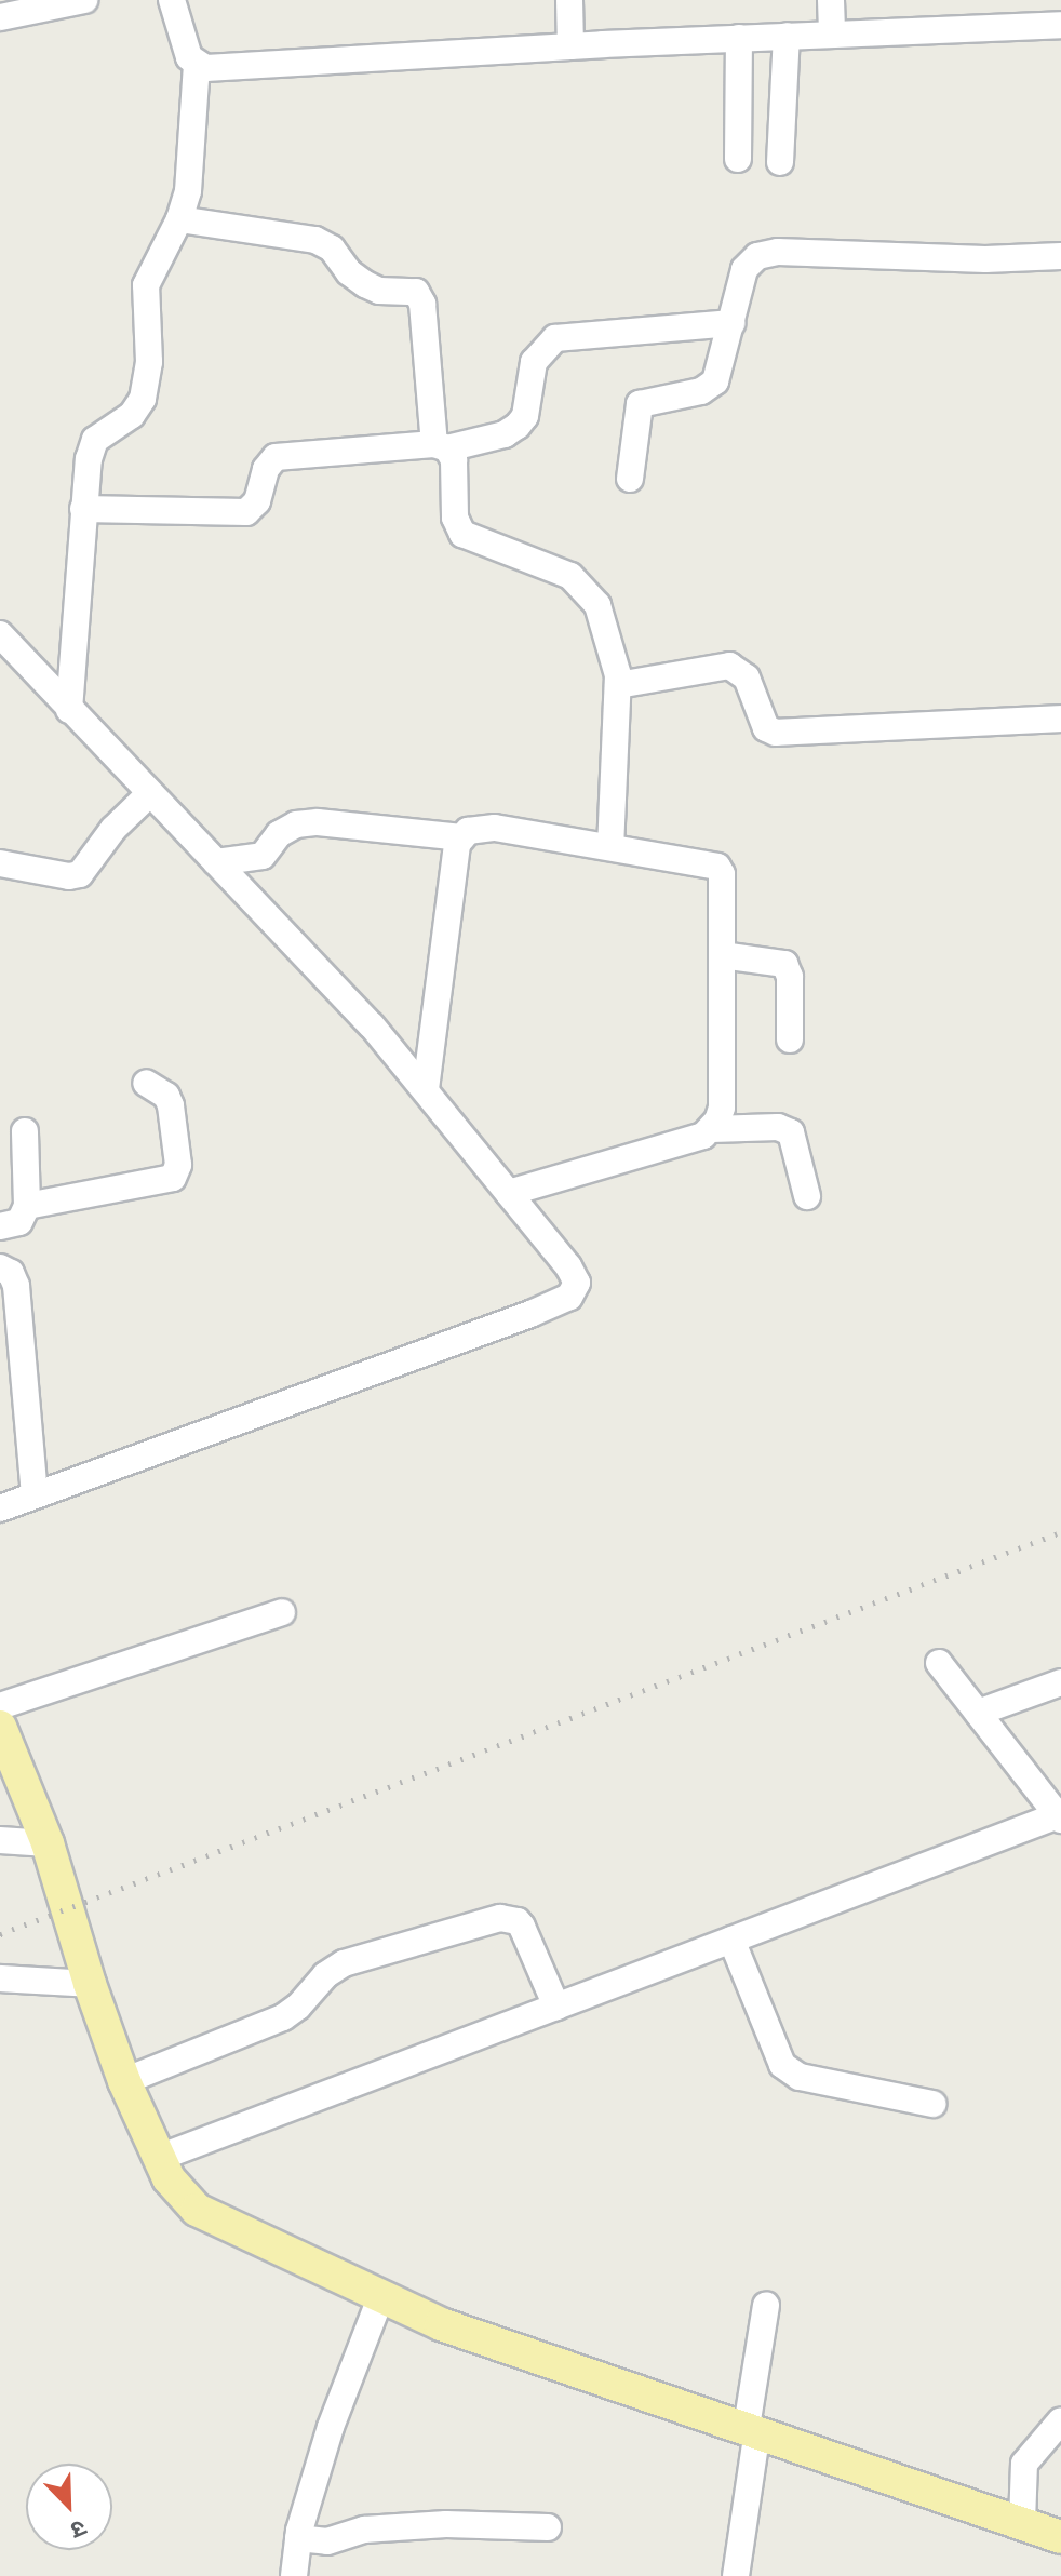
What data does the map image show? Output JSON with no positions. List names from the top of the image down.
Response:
{
  "north": "bottom right"
}
